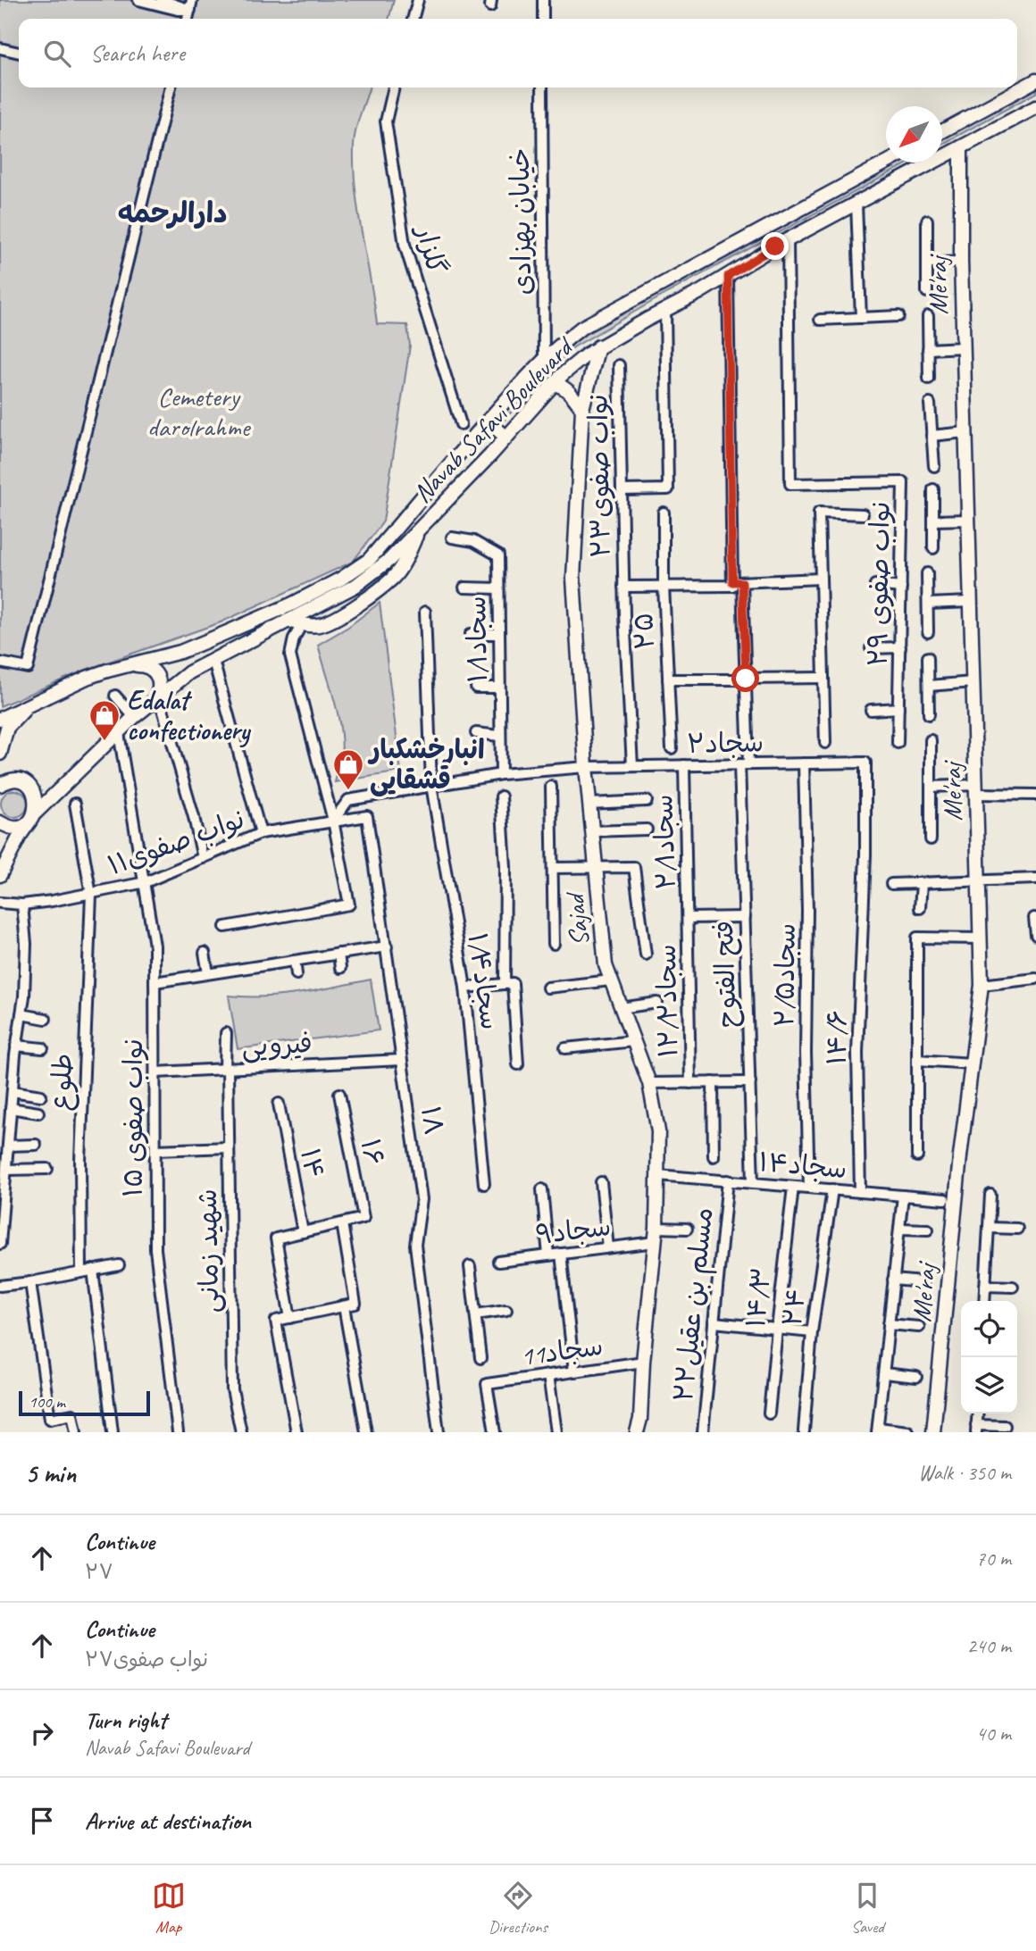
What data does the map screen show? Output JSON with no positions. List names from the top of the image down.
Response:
{
  "streets": {
    "main road": ["Me'raj", "Navab Safavi Boulevard", "Sajad"],
    "street": [
      "خیابان بهزادی",
      "گلزار",
      "۲۳نواب صفوی",
      "نواب صفوی ۲۹",
      "۲۵",
      "۱/۱سجاد",
      "۲سجاد",
      "۱۱نواب صفوی",
      "۲/۱سجاد",
      "فتح الفتوح",
      "۲/۵سجاد",
      "۱/۴سجاد",
      "۱۲/۲سجاد",
      "۱۴/۶",
      "فیرویی",
      "طلوع",
      "نواب صفوی ۱۵",
      "۱۸",
      "۱۶",
      "۱۴",
      "۱۴سجاد",
      "۹سجاد",
      "شهید زمانی",
      "۱۴/۳",
      "مسلم بن عقیل۲۲",
      "۲۴",
      "11سجاد"
    ]
  },
  "crossings": [
    ["خیابان بهزادی", "Navab Safavi Boulevard"],
    ["Me'raj", "Navab Safavi Boulevard"],
    ["Navab Safavi Boulevard", "نواب صفوی ۲۹"],
    ["Navab Safavi Boulevard", "Sajad"],
    ["Navab Safavi Boulevard", "فتح الفتوح"],
    ["Navab Safavi Boulevard", "نواب صفوی ۱۵"],
    ["۲۳نواب صفوی", "۲سجاد"],
    ["۱/۱سجاد", "۲سجاد"],
    ["۲سجاد", "۱۱نواب صفوی"],
    ["۲سجاد", "۲/۱سجاد"],
    ["۲سجاد", "Sajad"],
    ["۲سجاد", "فتح الفتوح"],
    ["۲سجاد", "۲/۵سجاد"],
    ["۲سجاد", "۱/۴سجاد"],
    ["۲سجاد", "۱۴/۶"],
    ["۱۱نواب صفوی", "طلوع"],
    ["۱۱نواب صفوی", "نواب صفوی ۱۵"],
    ["۱۱نواب صفوی", "۱۸"],
    ["۲/۱سجاد", "۱۲/۲سجاد"],
    ["Sajad", "۱۴سجاد"],
    ["Sajad", "۹سجاد"],
    ["Sajad", "11سجاد"],
    ["فتح الفتوح", "۱۴سجاد"],
    ["۲/۵سجاد", "۱۴سجاد"],
    ["۱۴/۶", "۱۴سجاد"],
    ["فیرویی", "نواب صفوی ۱۵"],
    ["فیرویی", "۱۸"],
    ["فیرویی", "شهید زمانی"],
    ["۱۴سجاد", "۱۴/۳"],
    ["۱۴سجاد", "مسلم بن عقیل۲۲"],
    ["۱۴سجاد", "۲۴"]
  ],
  "districts": ["دارالرحمه"],
  "parks": ["Cemetery darolrahme"],
  "places": {
    "shop": ["Edalat confectionery", "انبارخشکبار قشقایی"]
  },
  "scale_bar": "100 m",
  "north": "bottom left",
  "page": {
    "search": "Search here",
    "scale": "100 m",
    "heading": ["5 min", "Walk · 350 m"],
    "list": [
      ["Continue", "۲۷", "70 m"],
      ["Continue", "۲۷نواب صفوی", "240 m"],
      ["Turn right", "Navab Safavi Boulevard", "40 m"],
      "Arrive at destination"
    ],
    "nav": ["Map", "Directions", "Saved"]
  }
}
